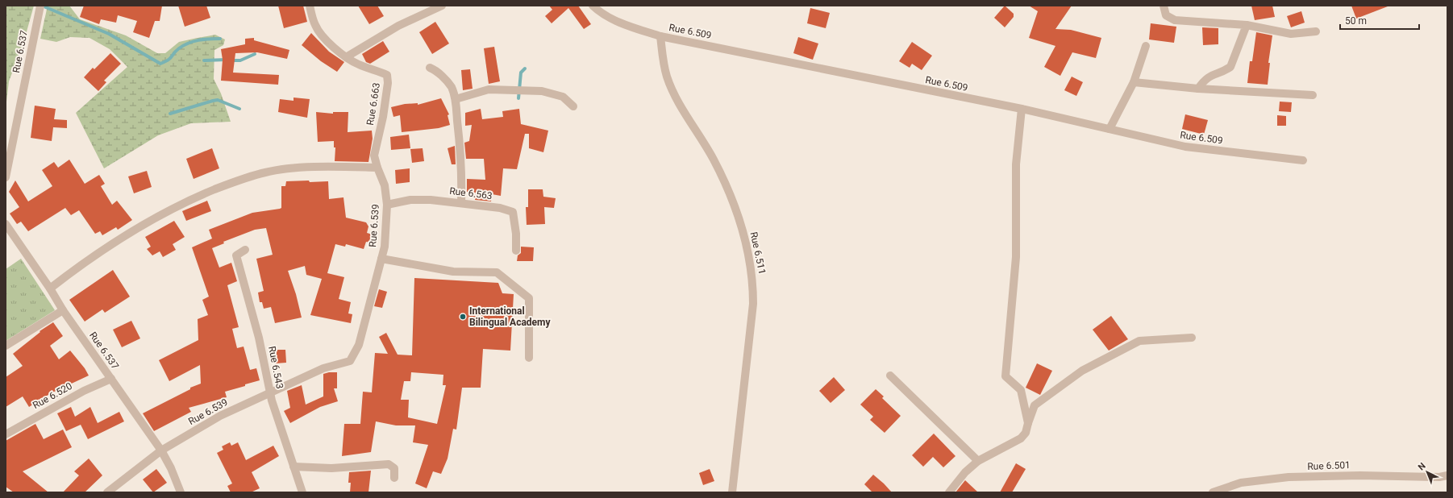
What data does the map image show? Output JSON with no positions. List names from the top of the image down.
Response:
{
  "streets": {
    "street": [
      "Rue 6.509",
      "Rue 6.537",
      "Rue 6.663",
      "Rue 6.563",
      "Rue 6.539",
      "Rue 6.511",
      "Rue 6.543",
      "Rue 6.520",
      "Rue 6.501"
    ]
  },
  "crossings": [
    ["Rue 6.509", "Rue 6.511"],
    ["Rue 6.537", "Rue 6.539"],
    ["Rue 6.537", "Rue 6.520"],
    ["Rue 6.663", "Rue 6.539"],
    ["Rue 6.563", "Rue 6.539"],
    ["Rue 6.539", "Rue 6.543"]
  ],
  "places": ["International Bilingual Academy"],
  "scale_bar": "50 m",
  "north": "top left"
}
